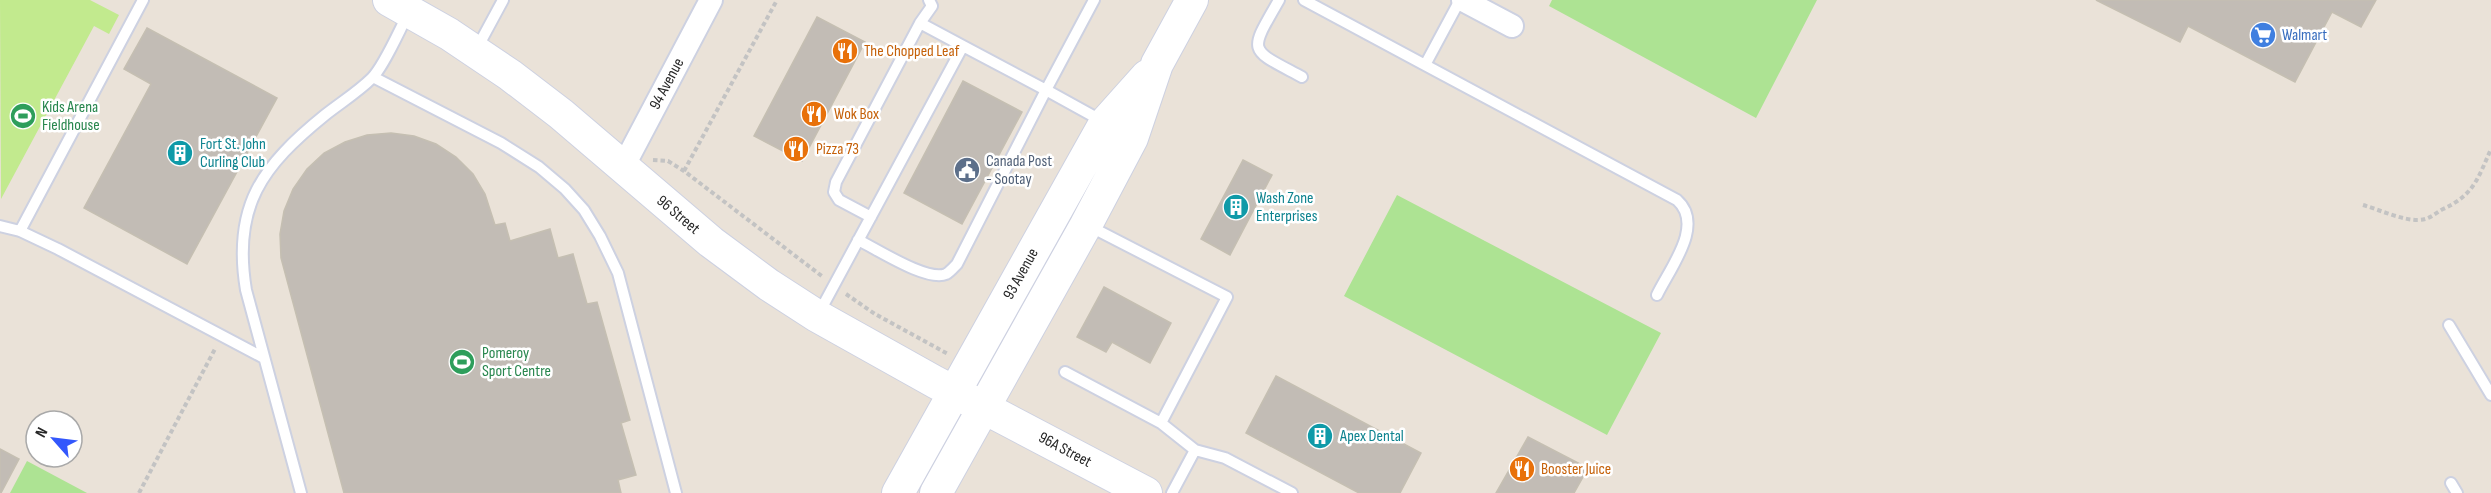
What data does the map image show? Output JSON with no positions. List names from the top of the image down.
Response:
{
  "streets": {
    "main road": ["96 Street", "93 Avenue", "96A Street"],
    "street": ["94 Avenue"]
  },
  "crossings": [
    ["94 Avenue", "96 Street"],
    ["96 Street", "93 Avenue"],
    ["96 Street", "96A Street"],
    ["93 Avenue", "96A Street"]
  ],
  "places": {
    "supermarket": ["Walmart"],
    "restaurant": [
      "The Chopped Leaf",
      "Wok Box",
      "Pizza 73",
      "Booster Juice"
    ],
    "sports": ["Kids Arena Fieldhouse", "Pomeroy Sport Centre"],
    "building": ["Fort St. John Curling Club", "Wash Zone Enterprises", "Apex Dental"],
    "public building": ["Canada Post - Sootay"]
  },
  "north": "top left"
}
